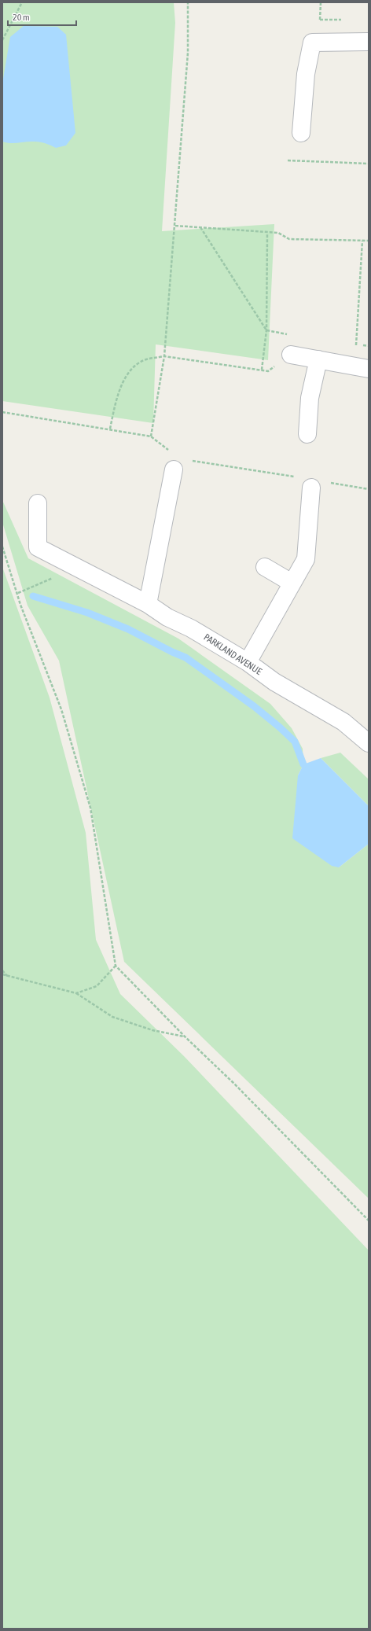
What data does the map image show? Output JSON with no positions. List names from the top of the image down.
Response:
{
  "streets": {
    "street": ["PARKLAND AVENUE"]
  },
  "scale_bar": "20 m"
}
